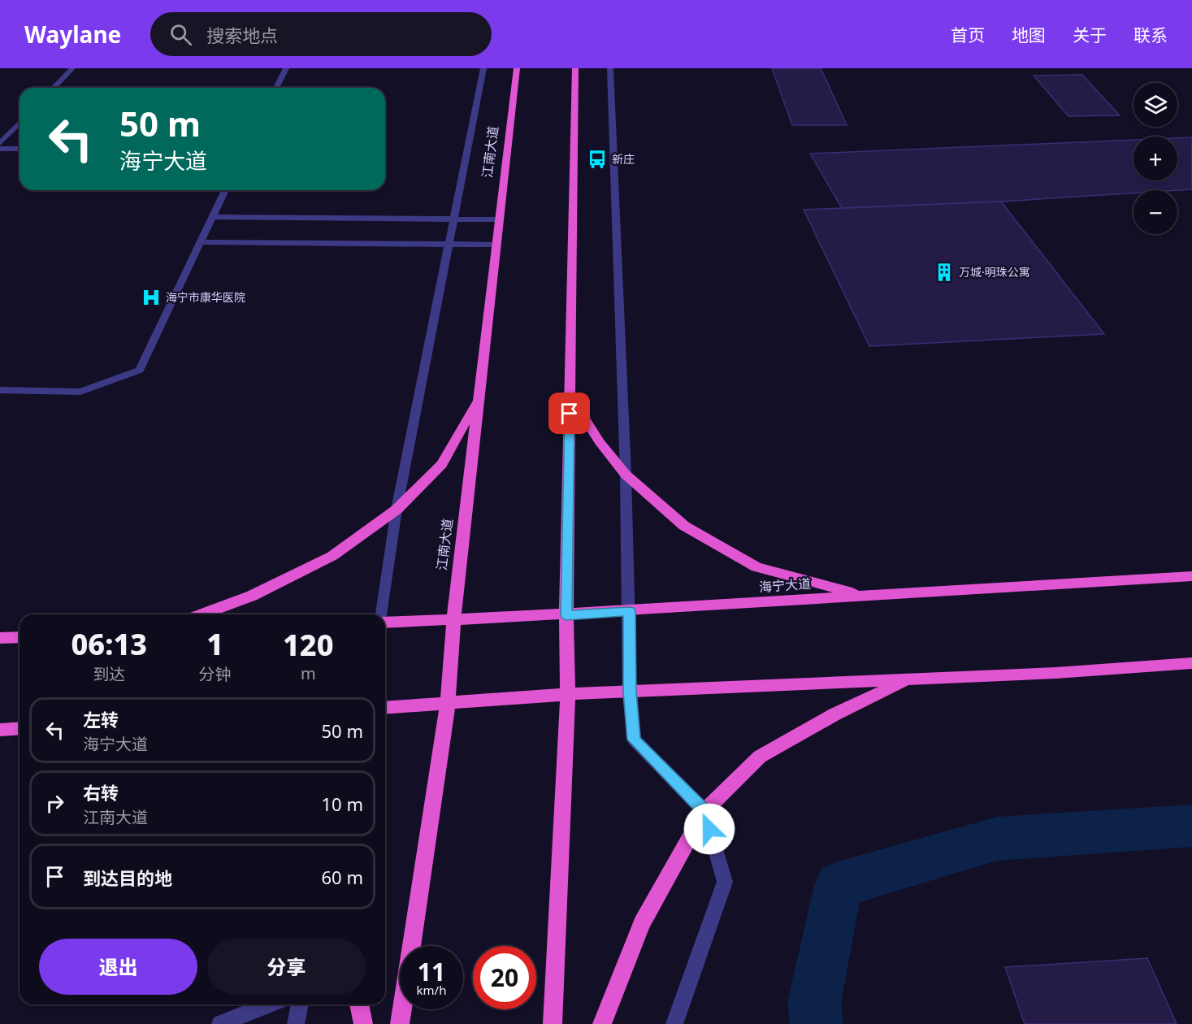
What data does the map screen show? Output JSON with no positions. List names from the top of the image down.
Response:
{
  "streets": {
    "highway": ["江南大道", "海宁大道"]
  },
  "crossings": [
    ["江南大道", "海宁大道"]
  ],
  "places": {
    "bus stop": ["新庄"],
    "building": ["万城·明珠公寓"],
    "hospital": ["海宁市康华医院"]
  },
  "page": {
    "header": "Waylane",
    "search": "搜索地点",
    "nav": [
      "首页",
      "地图",
      "关于",
      "联系"
    ],
    "map_buttons": ["+", "−"],
    "turn": ["50 m", "海宁大道"],
    "eta": [
      "06:13",
      "到达",
      "1",
      "分钟",
      "120",
      "m"
    ],
    "list": [
      {
        "name": "左转",
        "note": "海宁大道",
        "value": "50 m"
      },
      {
        "name": "右转",
        "note": "江南大道",
        "value": "10 m"
      },
      {
        "name": "到达目的地",
        "value": "60 m"
      }
    ],
    "buttons": ["退出", "分享"],
    "speed": "11 km/h",
    "limit": "20"
  }
}
